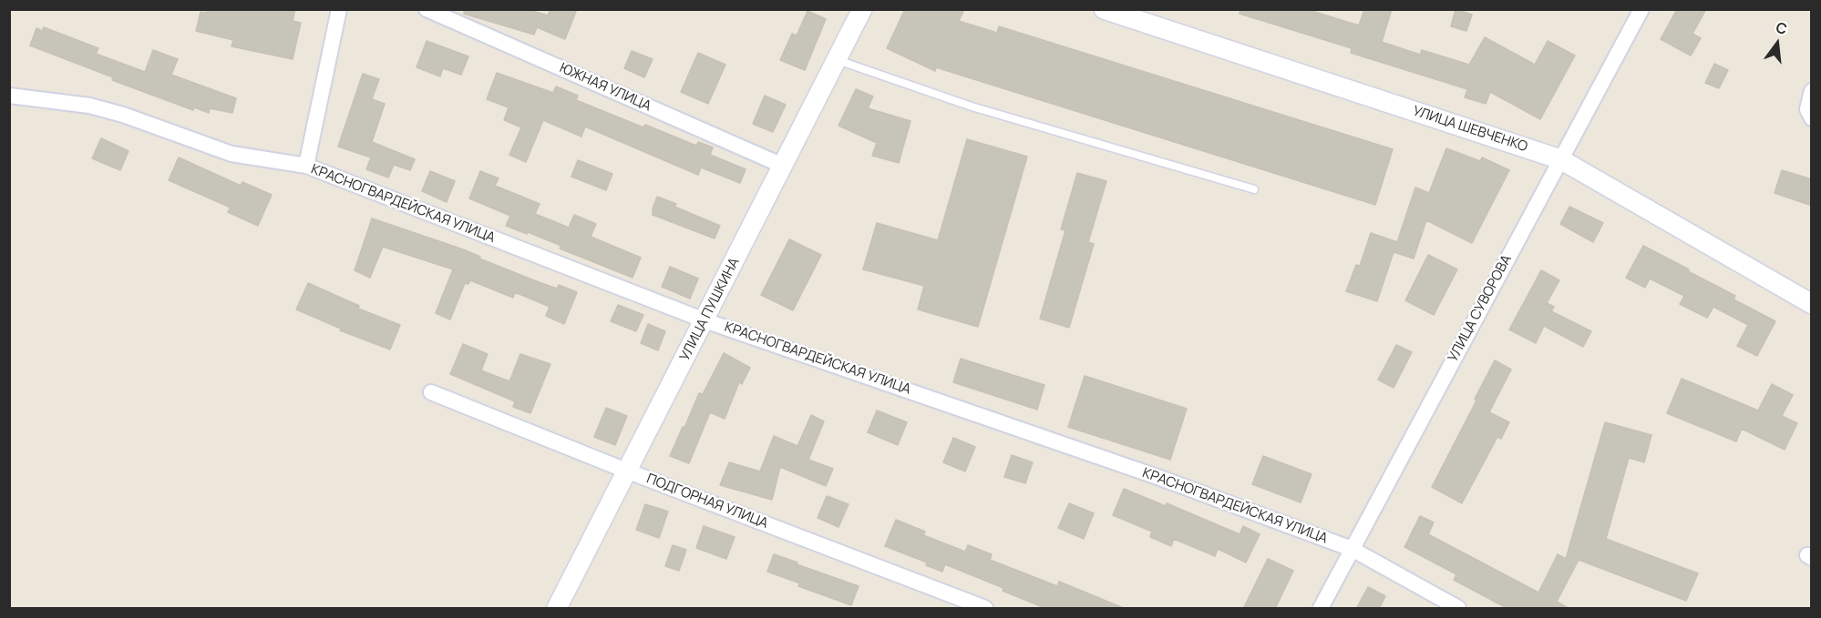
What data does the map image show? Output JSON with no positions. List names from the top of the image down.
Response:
{
  "streets": {
    "street": [
      "ЮЖНАЯ УЛИЦА",
      "УЛИЦА ШЕВЧЕНКО",
      "КРАСНОГВАРДЕЙСКАЯ УЛИЦА",
      "УЛИЦА СУВОРОВА",
      "УЛИЦА ПУШКИНА",
      "ПОДГОРНАЯ УЛИЦА"
    ]
  },
  "crossings": [
    ["ЮЖНАЯ УЛИЦА", "УЛИЦА ПУШКИНА"],
    ["УЛИЦА ШЕВЧЕНКО", "УЛИЦА СУВОРОВА"],
    ["КРАСНОГВАРДЕЙСКАЯ УЛИЦА", "УЛИЦА СУВОРОВА"],
    ["КРАСНОГВАРДЕЙСКАЯ УЛИЦА", "УЛИЦА ПУШКИНА"],
    ["УЛИЦА ПУШКИНА", "ПОДГОРНАЯ УЛИЦА"]
  ],
  "north": "top"
}
